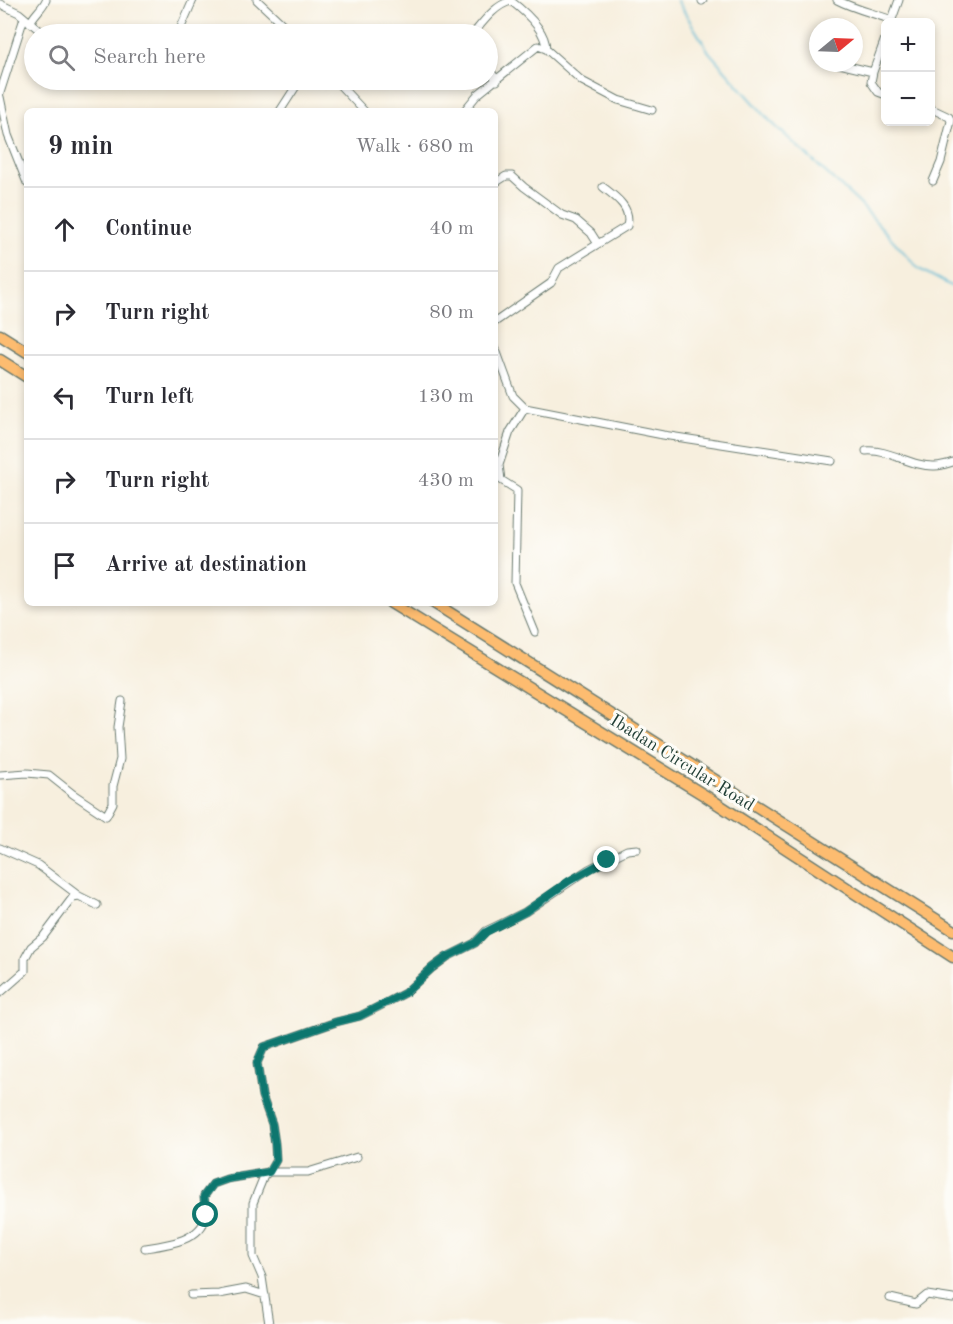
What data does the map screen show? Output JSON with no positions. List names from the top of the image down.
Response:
{
  "streets": {
    "highway": ["Ibadan Circular Road"]
  },
  "north": "right",
  "page": {
    "map_buttons": ["+", "−"],
    "search": "Search here",
    "heading": ["9 min", "Walk · 680 m"],
    "list": [
      ["Continue", "40 m"],
      ["Turn right", "80 m"],
      ["Turn left", "130 m"],
      ["Turn right", "430 m"],
      "Arrive at destination"
    ]
  }
}
